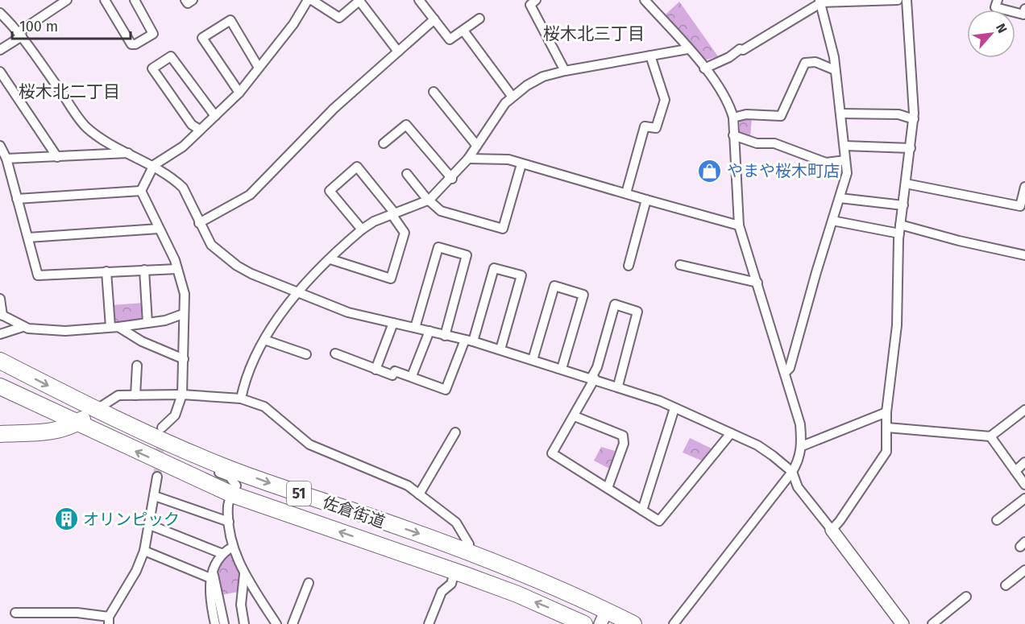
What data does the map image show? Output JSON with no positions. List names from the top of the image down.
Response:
{
  "streets": {
    "highway": ["51", "佐倉街道"]
  },
  "crossings": [
    ["51", "佐倉街道"]
  ],
  "districts": ["桜木北三丁目", "桜木北二丁目"],
  "places": {
    "shop": ["やまや桜木町店"],
    "building": ["オリンピック"]
  },
  "scale_bar": "100 m",
  "north": "top right"
}
